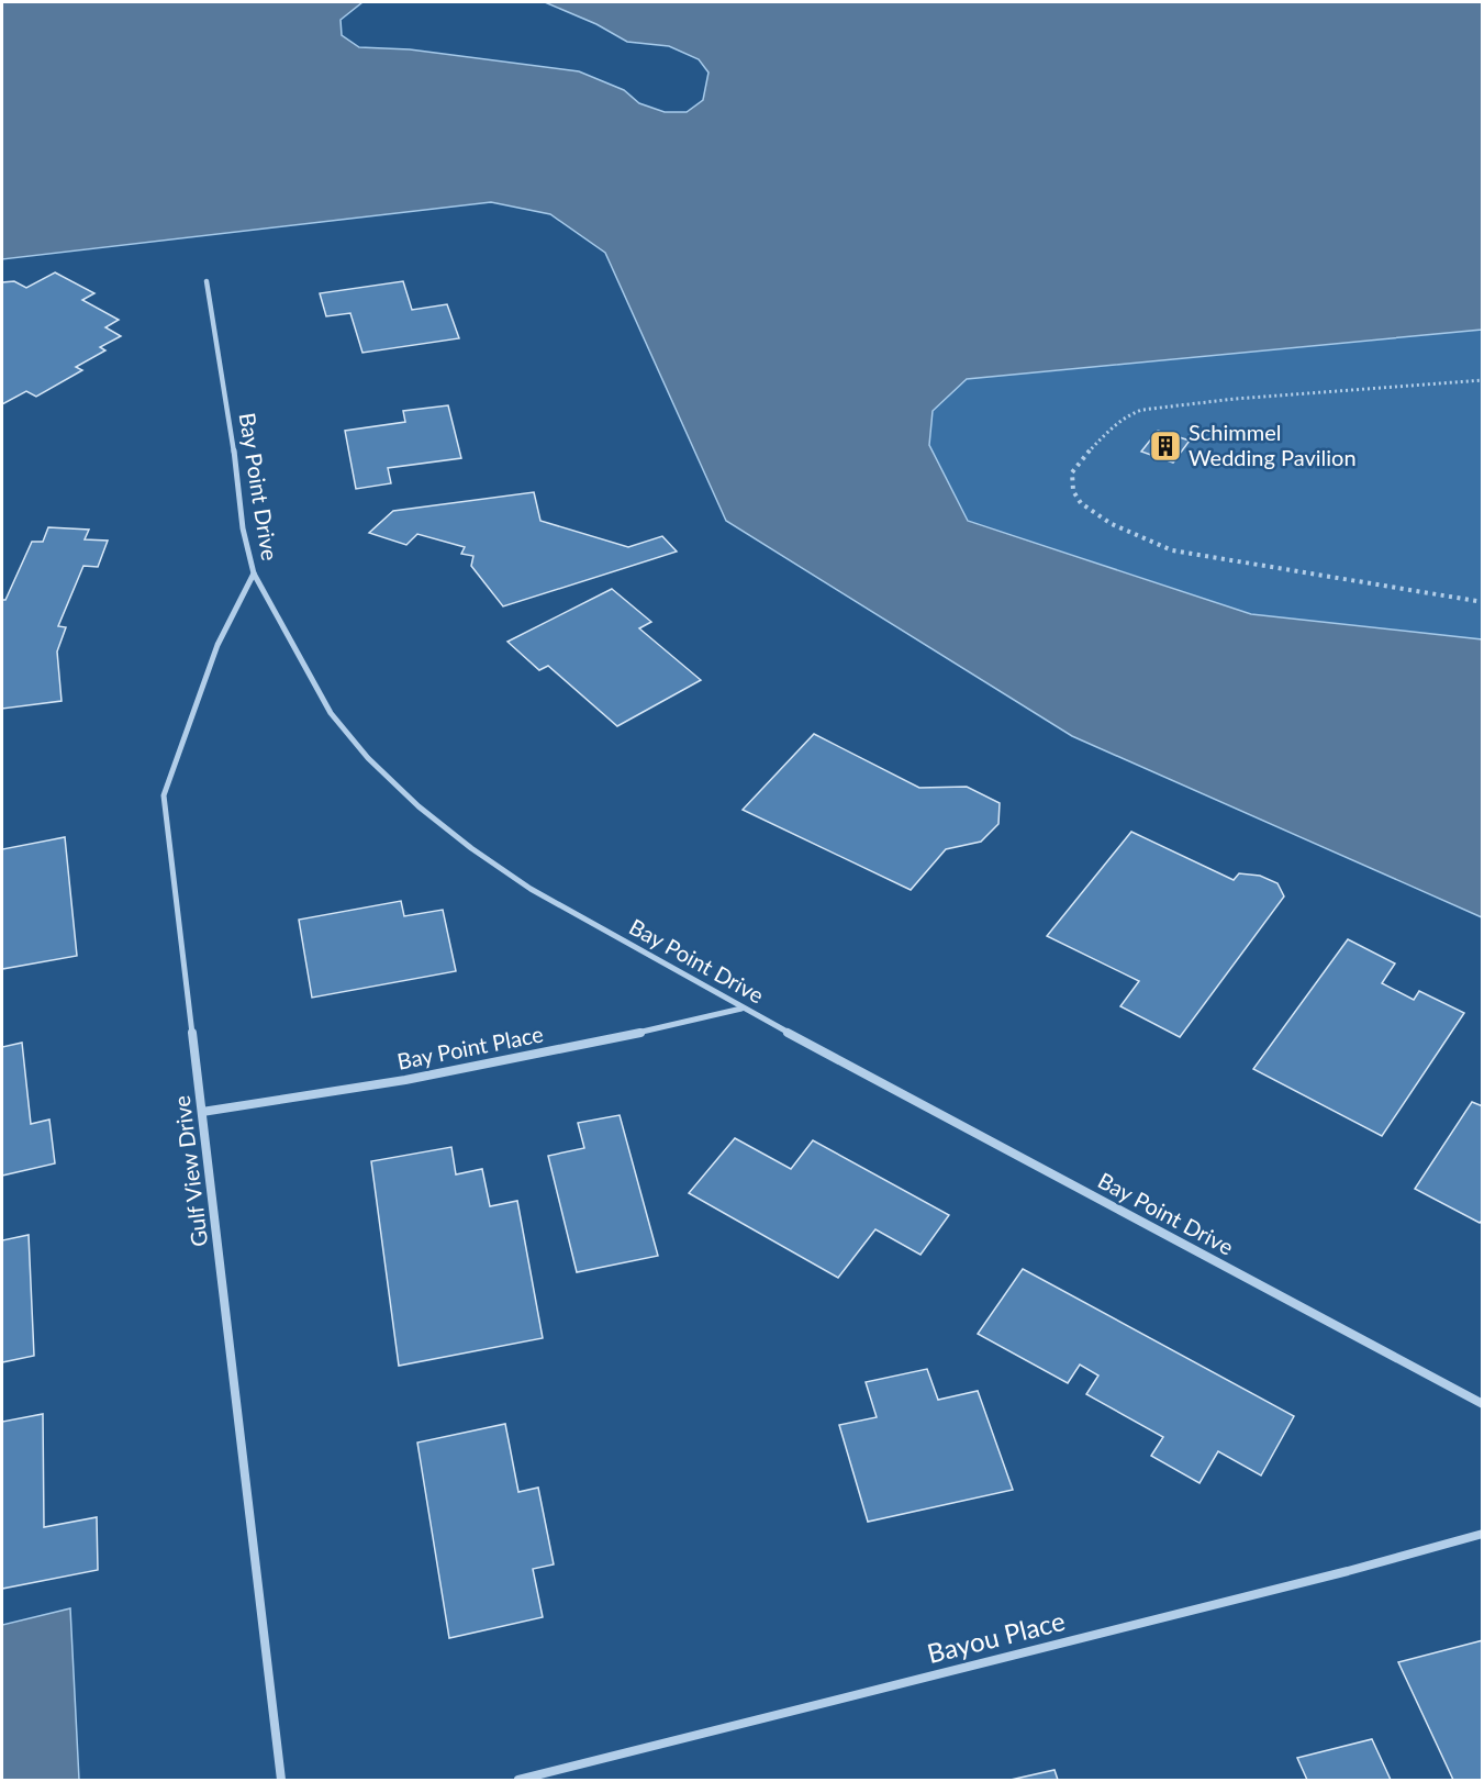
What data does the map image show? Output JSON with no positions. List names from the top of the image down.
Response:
{
  "streets": {
    "street": [
      "Bay Point Drive",
      "Bay Point Place",
      "Gulf View Drive",
      "Bayou Place"
    ]
  },
  "crossings": [
    ["Bay Point Drive", "Bay Point Place"],
    ["Bay Point Drive", "Gulf View Drive"],
    ["Bay Point Place", "Gulf View Drive"]
  ],
  "places": {
    "building": ["Schimmel Wedding Pavilion"]
  }
}
